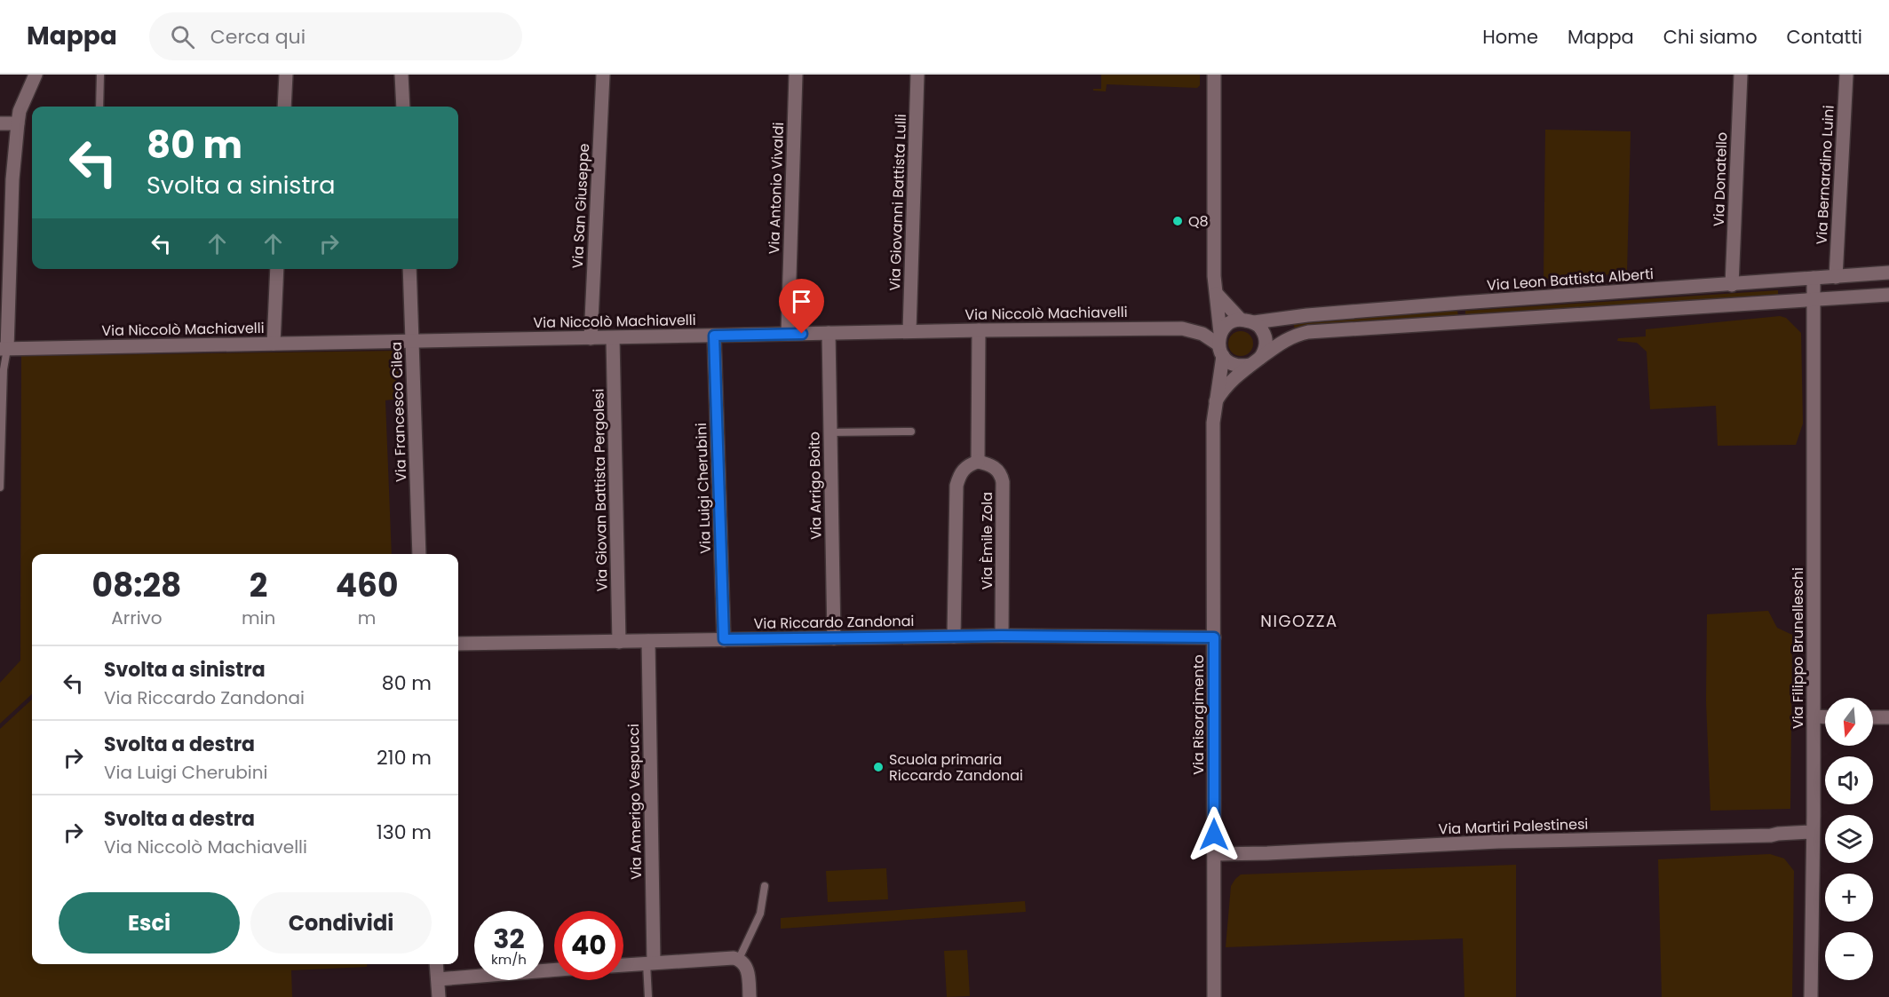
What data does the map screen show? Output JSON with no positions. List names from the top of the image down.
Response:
{
  "streets": {
    "street": [
      "Via Bernardino Luini",
      "Via Donatello",
      "Via Antonio Vivaldi",
      "Via Giovanni Battista Lulli",
      "Via San Giuseppe",
      "Via Leon Battista Alberti",
      "Via Niccolò Machiavelli",
      "Via Francesco Cilea",
      "Via Arrigo Boito",
      "Via Luigi Cherubini",
      "Via Giovan Battista Pergolesi",
      "Via Èmile Zola",
      "Via Riccardo Zandonai",
      "Via Filippo Brunelleschi",
      "Via Risorgimento",
      "Via Amerigo Vespucci",
      "Via Martiri Palestinesi"
    ]
  },
  "crossings": [
    ["Via Bernardino Luini", "Via Leon Battista Alberti"],
    ["Via Donatello", "Via Leon Battista Alberti"],
    ["Via Antonio Vivaldi", "Via Niccolò Machiavelli"],
    ["Via Giovanni Battista Lulli", "Via Niccolò Machiavelli"],
    ["Via San Giuseppe", "Via Niccolò Machiavelli"],
    ["Via Leon Battista Alberti", "Via Niccolò Machiavelli"],
    ["Via Leon Battista Alberti", "Via Filippo Brunelleschi"],
    ["Via Leon Battista Alberti", "Via Risorgimento"],
    ["Via Niccolò Machiavelli", "Via Francesco Cilea"],
    ["Via Niccolò Machiavelli", "Via Arrigo Boito"],
    ["Via Niccolò Machiavelli", "Via Luigi Cherubini"],
    ["Via Niccolò Machiavelli", "Via Giovan Battista Pergolesi"],
    ["Via Niccolò Machiavelli", "Via Risorgimento"],
    ["Via Arrigo Boito", "Via Riccardo Zandonai"],
    ["Via Luigi Cherubini", "Via Riccardo Zandonai"],
    ["Via Giovan Battista Pergolesi", "Via Riccardo Zandonai"],
    ["Via Èmile Zola", "Via Riccardo Zandonai"],
    ["Via Riccardo Zandonai", "Via Risorgimento"],
    ["Via Riccardo Zandonai", "Via Amerigo Vespucci"],
    ["Via Filippo Brunelleschi", "Via Martiri Palestinesi"],
    ["Via Risorgimento", "Via Martiri Palestinesi"]
  ],
  "districts": ["NIGOZZA"],
  "places": ["Q8", "Scuola primaria Riccardo Zandonai"],
  "north": "bottom",
  "page": {
    "header": "Mappa",
    "search": "Cerca qui",
    "nav": [
      "Home",
      "Mappa",
      "Chi siamo",
      "Contatti"
    ],
    "turn": ["80 m", "Svolta a sinistra"],
    "eta": [
      "08:28",
      "Arrivo",
      "2",
      "min",
      "460",
      "m"
    ],
    "list": [
      {
        "name": "Svolta a sinistra",
        "note": "Via Riccardo Zandonai",
        "value": "80 m"
      },
      {
        "name": "Svolta a destra",
        "note": "Via Luigi Cherubini",
        "value": "210 m"
      },
      {
        "name": "Svolta a destra",
        "note": "Via Niccolò Machiavelli",
        "value": "130 m"
      }
    ],
    "map_buttons": ["+", "−"],
    "buttons": ["Esci", "Condividi"],
    "speed": "32 km/h",
    "limit": "40"
  }
}
